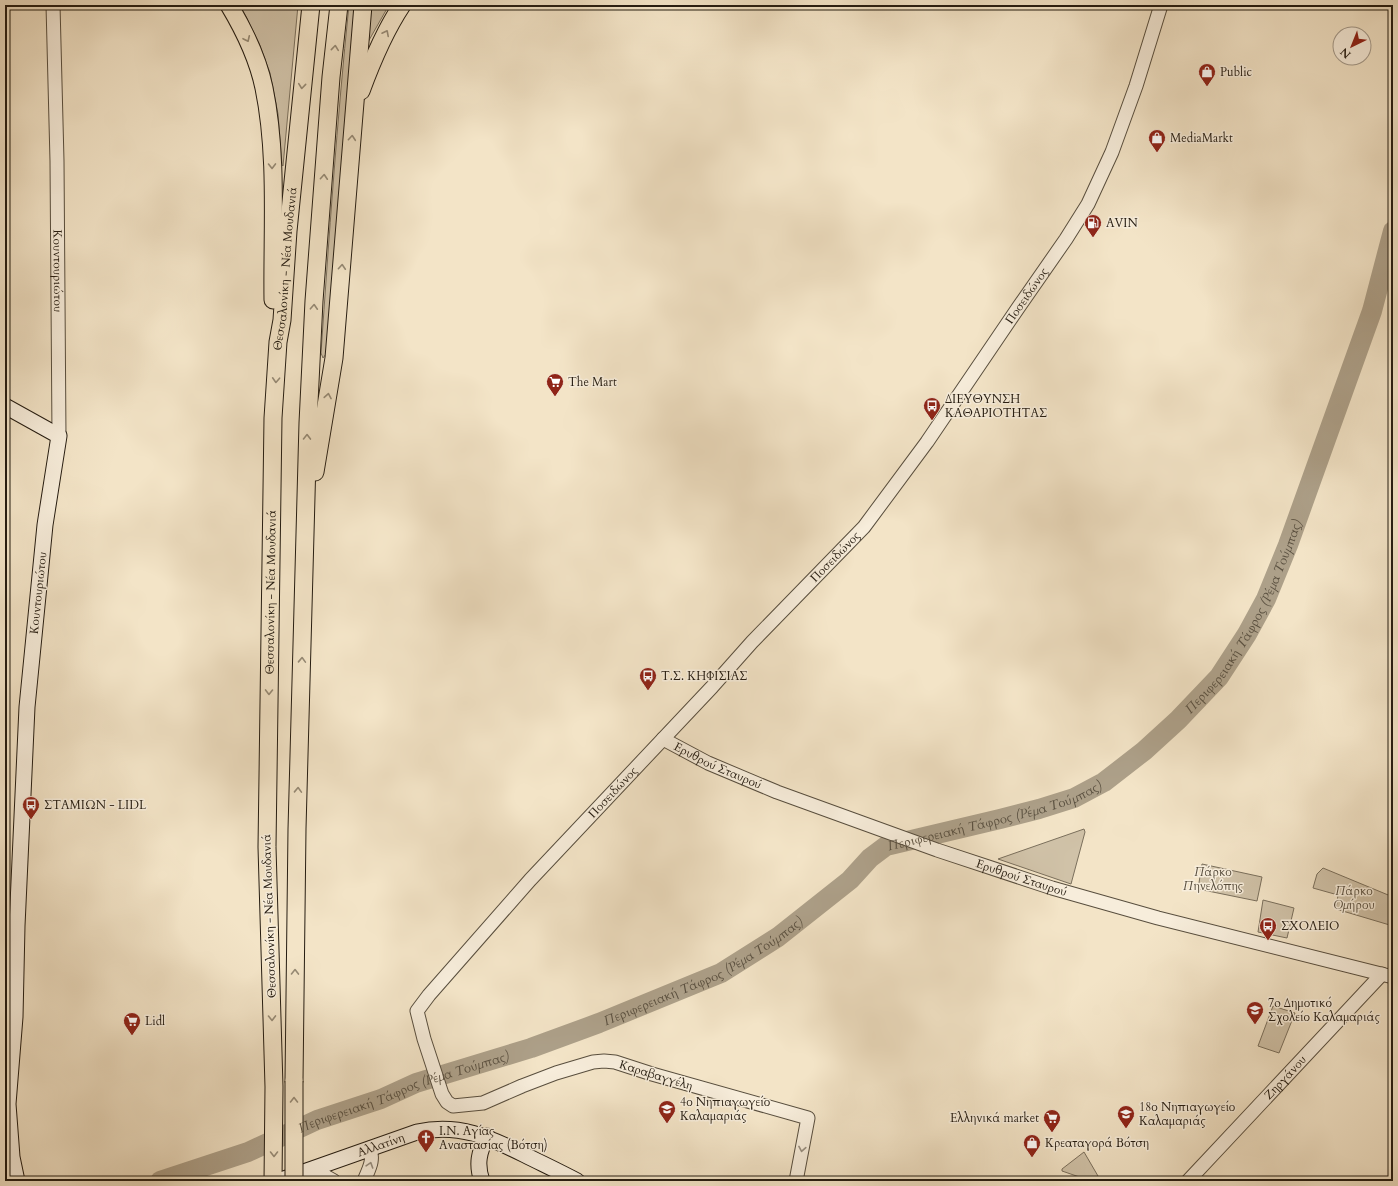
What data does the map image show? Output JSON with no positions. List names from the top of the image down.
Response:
{
  "streets": {
    "highway": ["Θεσσαλονίκη - Νέα Μουδανιά"],
    "main road": ["Κουντουριώτου", "Αλλατίνη"],
    "street": [
      "Ποσειδώνος",
      "Ερυθρού Σταυρού",
      "Καραβαγγέλη",
      "Ζηργάνου"
    ]
  },
  "crossings": [
    ["Ποσειδώνος", "Ερυθρού Σταυρού"],
    ["Ποσειδώνος", "Καραβαγγέλη"],
    ["Ερυθρού Σταυρού", "Ζηργάνου"]
  ],
  "one_way": ["Καραβαγγέλη"],
  "water": ["Περιφερειακή Τάφρος (Ρέμα Τούμπας)"],
  "parks": ["Πάρκο Πηνελόπης", "Πάρκο Ομήρου"],
  "places": {
    "shop": ["Public", "MediaMarkt", "Κρεαταγορά Βότση"],
    "fuel station": ["AVIN"],
    "supermarket": ["The Mart", "Lidl", "Ελληνικά market"],
    "bus stop": [
      "ΔΙΕΥΘΥΝΣΗ ΚΑΘΑΡΙΟΤΗΤΑΣ",
      "Τ.Σ. ΚΗΦΙΣΙΑΣ",
      "ΣΤΑΜΙΩΝ - LIDL",
      "ΣΧΟΛΕΙΟ"
    ],
    "school or university": ["7o Δημοτικό Σχολείο Καλαμαριάς", "4ο Νηπιαγωγείο Καλαμαριάς", "18ο Νηπιαγωγείο Καλαμαριάς"],
    "church": ["Ι.Ν. Αγίας Αναστασίας (Βότση)"]
  },
  "north": "bottom left"
}
